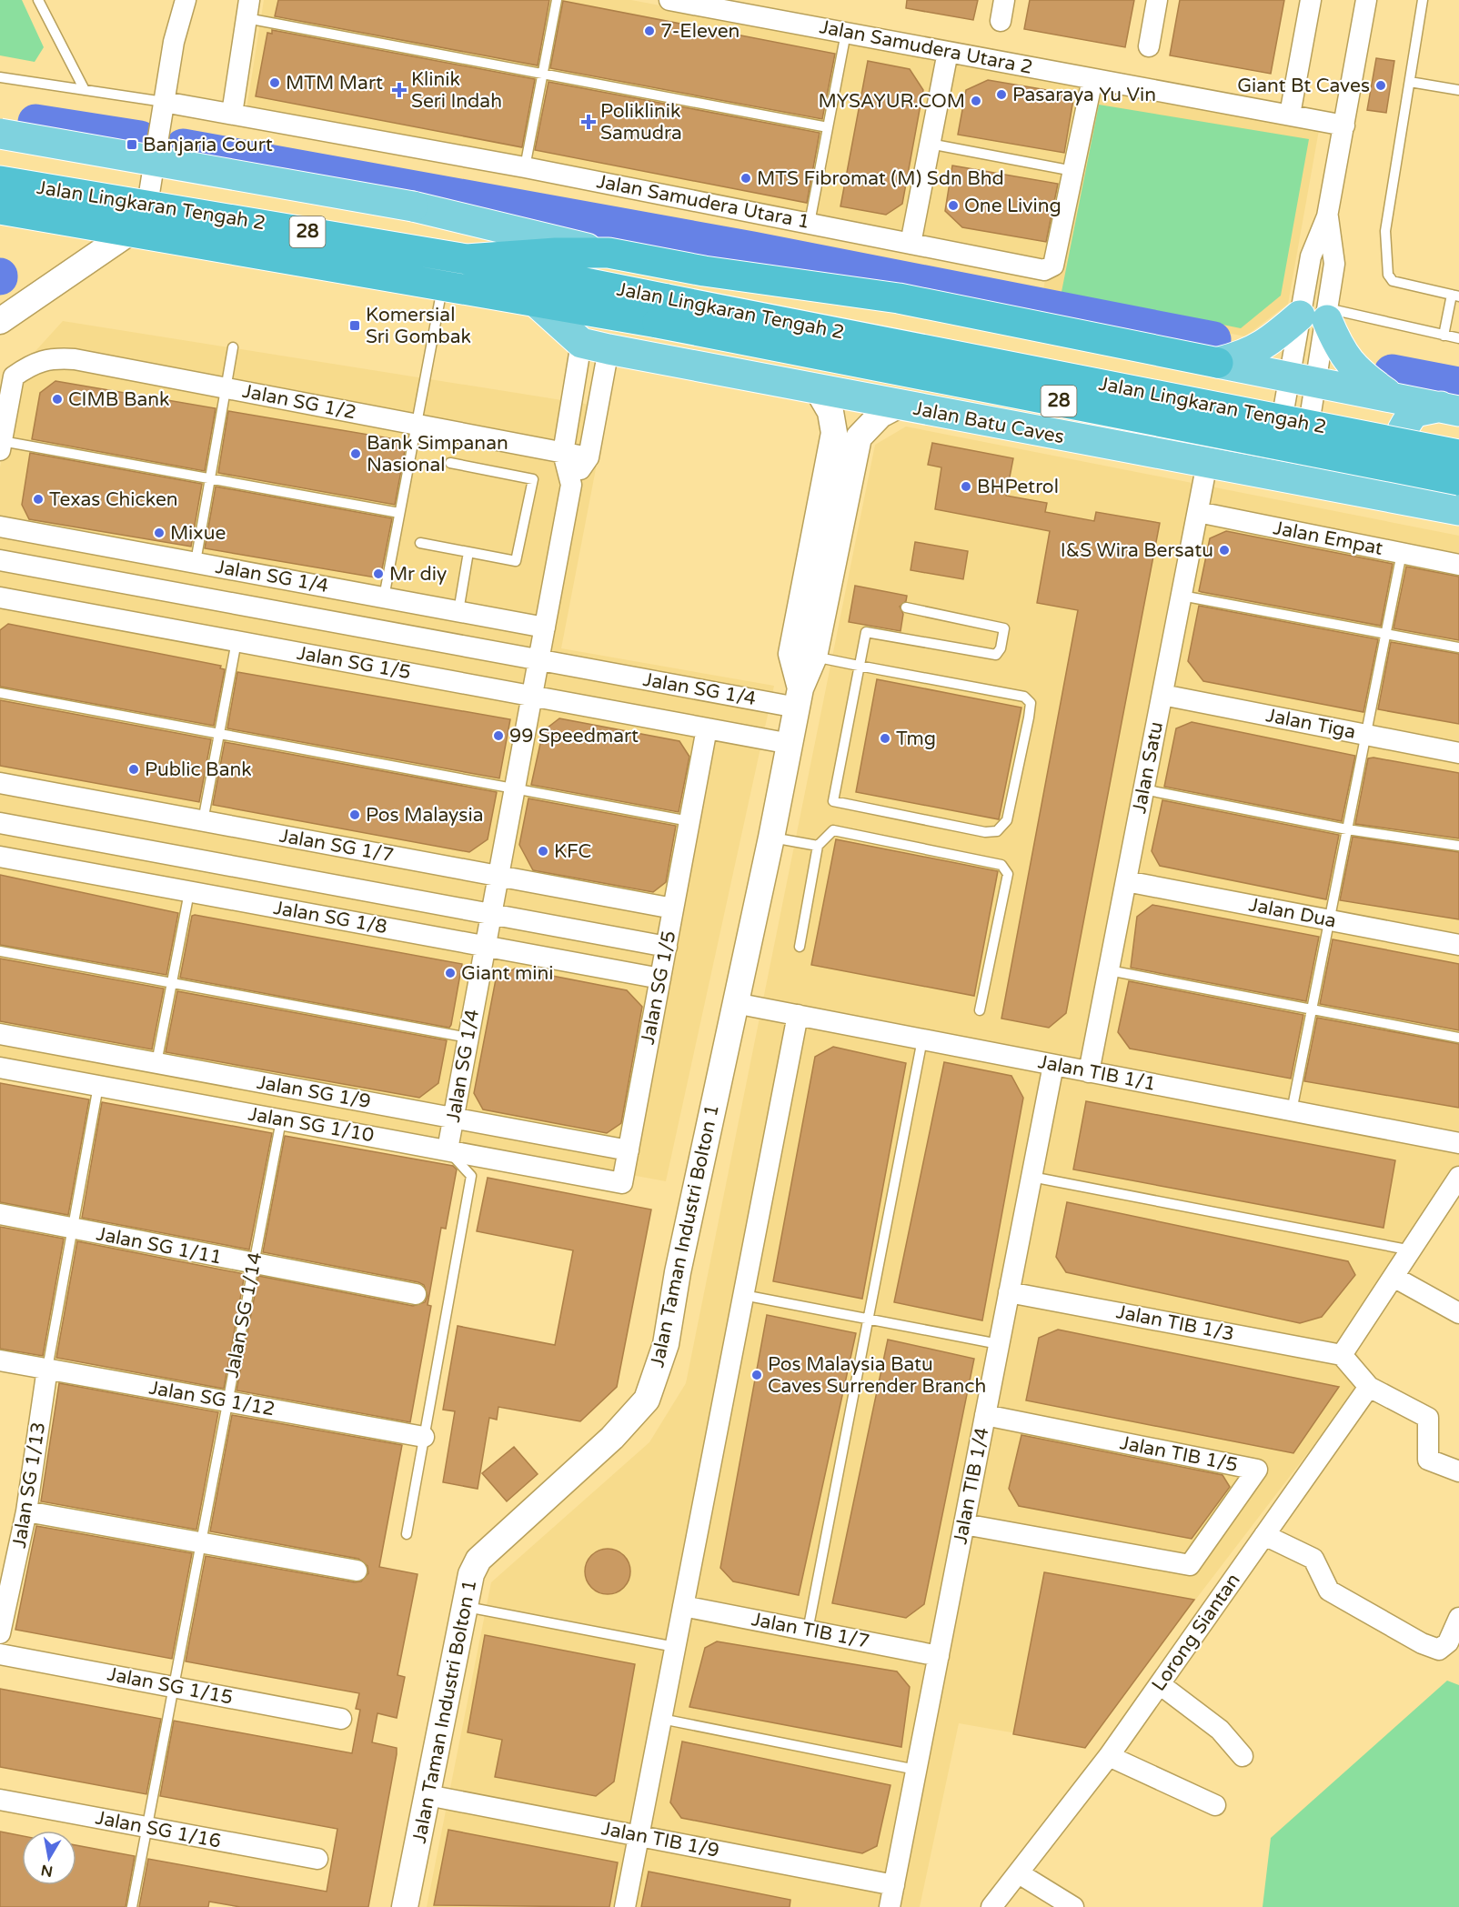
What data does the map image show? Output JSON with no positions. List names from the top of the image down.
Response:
{
  "streets": {
    "highway": ["Jalan Lingkaran Tengah 2", "28"],
    "main road": ["Jalan Batu Caves"],
    "street": [
      "Jalan Samudera Utara 2",
      "Jalan Samudera Utara 1",
      "Jalan SG 1/2",
      "Jalan Empat",
      "Jalan SG 1/4",
      "Jalan SG 1/5",
      "Jalan Tiga",
      "Jalan Satu",
      "Jalan SG 1/7",
      "Jalan Dua",
      "Jalan SG 1/8",
      "Jalan TIB 1/1",
      "Jalan SG 1/9",
      "Jalan SG 1/10",
      "Jalan Taman Industri Bolton 1",
      "Jalan SG 1/11",
      "Jalan TIB 1/3",
      "Jalan SG 1/12",
      "Jalan TIB 1/5",
      "Jalan SG 1/13",
      "Jalan TIB 1/4",
      "Jalan TIB 1/7",
      "Lorong Siantan",
      "Jalan SG 1/15",
      "Jalan SG 1/16",
      "Jalan TIB 1/9"
    ],
    "lane": ["Jalan SG 1/14"]
  },
  "crossings": [
    ["Jalan Samudera Utara 2", "Jalan Samudera Utara 1"],
    ["Jalan SG 1/2", "Jalan SG 1/4"],
    ["Jalan Batu Caves", "Jalan SG 1/4"],
    ["Jalan Batu Caves", "Jalan Satu"],
    ["Jalan Batu Caves", "Jalan Taman Industri Bolton 1"],
    ["Jalan Empat", "Jalan Satu"],
    ["Jalan SG 1/4", "Jalan SG 1/5"],
    ["Jalan SG 1/4", "Jalan SG 1/7"],
    ["Jalan SG 1/4", "Jalan SG 1/8"],
    ["Jalan SG 1/4", "Jalan SG 1/9"],
    ["Jalan SG 1/4", "Jalan SG 1/10"],
    ["Jalan SG 1/4", "Jalan Taman Industri Bolton 1"],
    ["Jalan SG 1/5", "Jalan SG 1/7"],
    ["Jalan SG 1/5", "Jalan SG 1/8"],
    ["Jalan SG 1/5", "Jalan SG 1/9"],
    ["Jalan SG 1/5", "Jalan SG 1/10"],
    ["Jalan SG 1/5", "Jalan Taman Industri Bolton 1"],
    ["Jalan Tiga", "Jalan Satu"],
    ["Jalan Satu", "Jalan Dua"],
    ["Jalan Satu", "Jalan TIB 1/1"],
    ["Jalan TIB 1/1", "Jalan Taman Industri Bolton 1"],
    ["Jalan TIB 1/1", "Jalan TIB 1/4"],
    ["Jalan SG 1/10", "Jalan SG 1/14"],
    ["Jalan Taman Industri Bolton 1", "Jalan TIB 1/9"],
    ["Jalan SG 1/11", "Jalan SG 1/14"],
    ["Jalan SG 1/14", "Jalan SG 1/12"],
    ["Jalan SG 1/14", "Jalan SG 1/15"],
    ["Jalan SG 1/14", "Jalan SG 1/16"],
    ["Jalan TIB 1/3", "Jalan TIB 1/4"],
    ["Jalan SG 1/12", "Jalan SG 1/13"],
    ["Jalan TIB 1/5", "Jalan TIB 1/4"],
    ["Jalan TIB 1/4", "Jalan TIB 1/7"],
    ["Jalan TIB 1/4", "Jalan TIB 1/9"]
  ],
  "places": {
    "other": [
      "7-Eleven",
      "MTM Mart",
      "Giant Bt Caves",
      "Pasaraya Yu Vin",
      "MYSAYUR.COM",
      "MTS Fibromat (M) Sdn Bhd",
      "One Living",
      "CIMB Bank",
      "Bank Simpanan Nasional",
      "BHPetrol",
      "Texas Chicken",
      "Mixue",
      "I&S Wira Bersatu",
      "Mr diy",
      "99 Speedmart",
      "Tmg",
      "Public Bank",
      "Pos Malaysia",
      "KFC",
      "Giant mini",
      "Pos Malaysia Batu Caves Surrender Branch"
    ],
    "health": ["Klinik Seri Indah", "Poliklinik Samudra"],
    "transit": ["Banjaria Court", "Komersial Sri Gombak"]
  },
  "north": "bottom"
}
